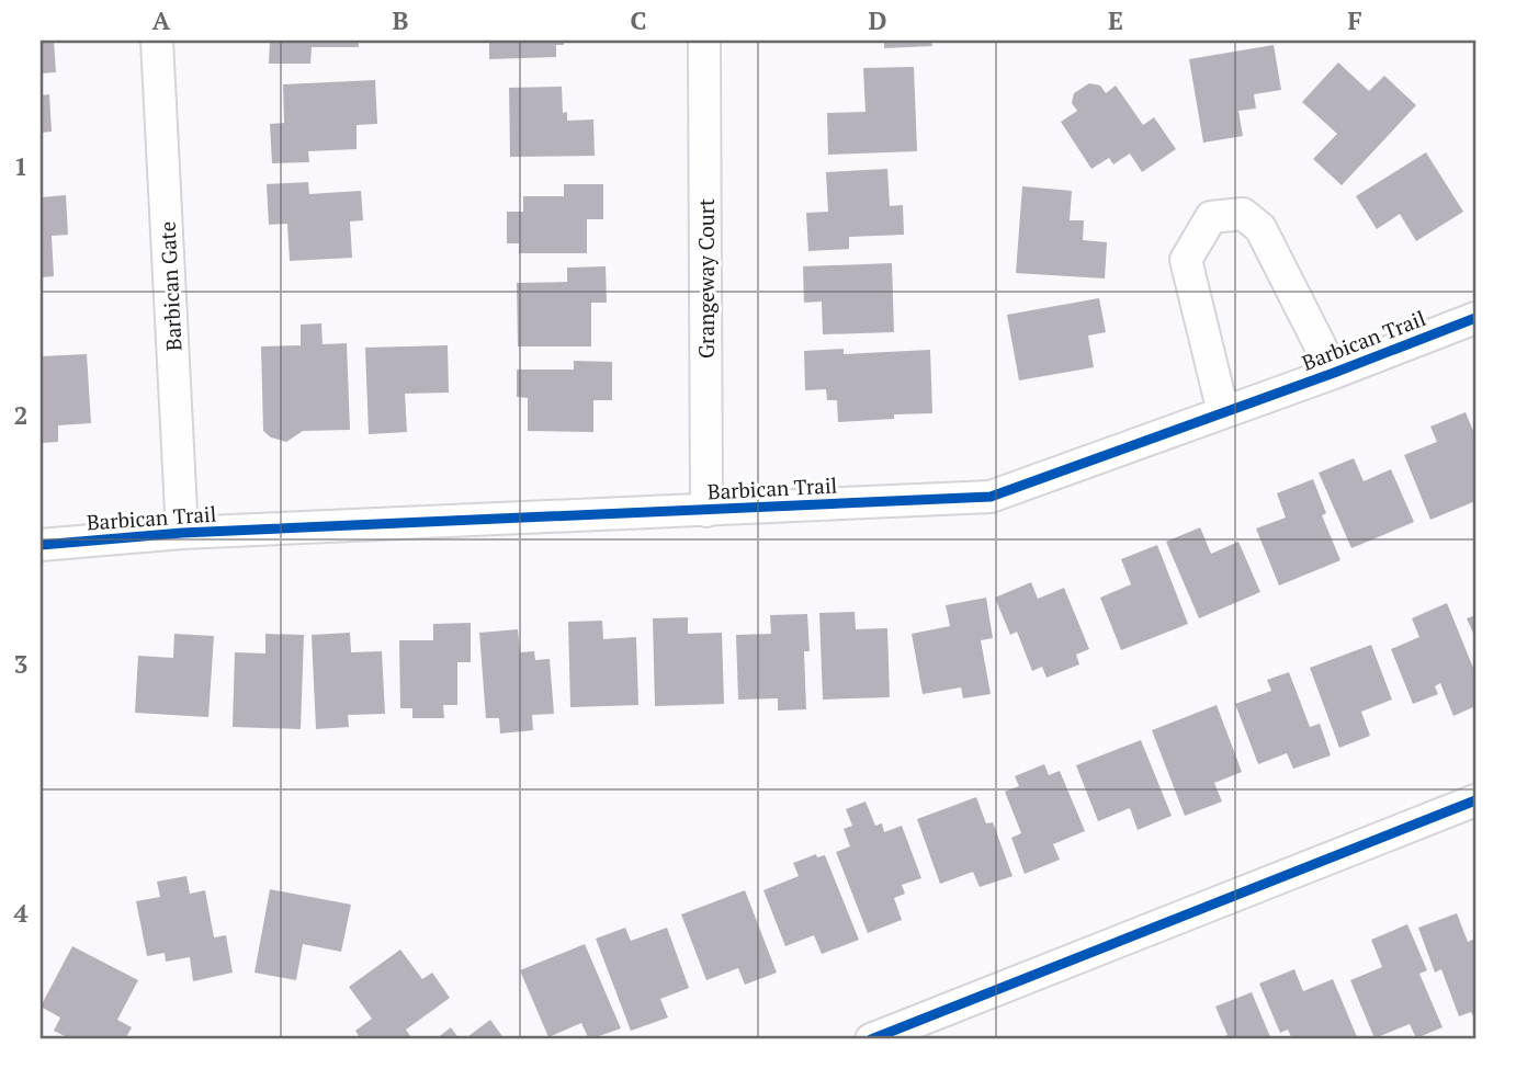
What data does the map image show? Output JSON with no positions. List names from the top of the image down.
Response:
{
  "streets": {
    "street": ["Grangeway Court", "Barbican Gate", "Barbican Trail"]
  },
  "crossings": [
    ["Grangeway Court", "Barbican Trail"],
    ["Barbican Gate", "Barbican Trail"]
  ],
  "grid": {
    "columns": [
      "A",
      "B",
      "C",
      "D",
      "E",
      "F"
    ],
    "rows": [
      "1",
      "2",
      "3",
      "4"
    ]
  }
}
